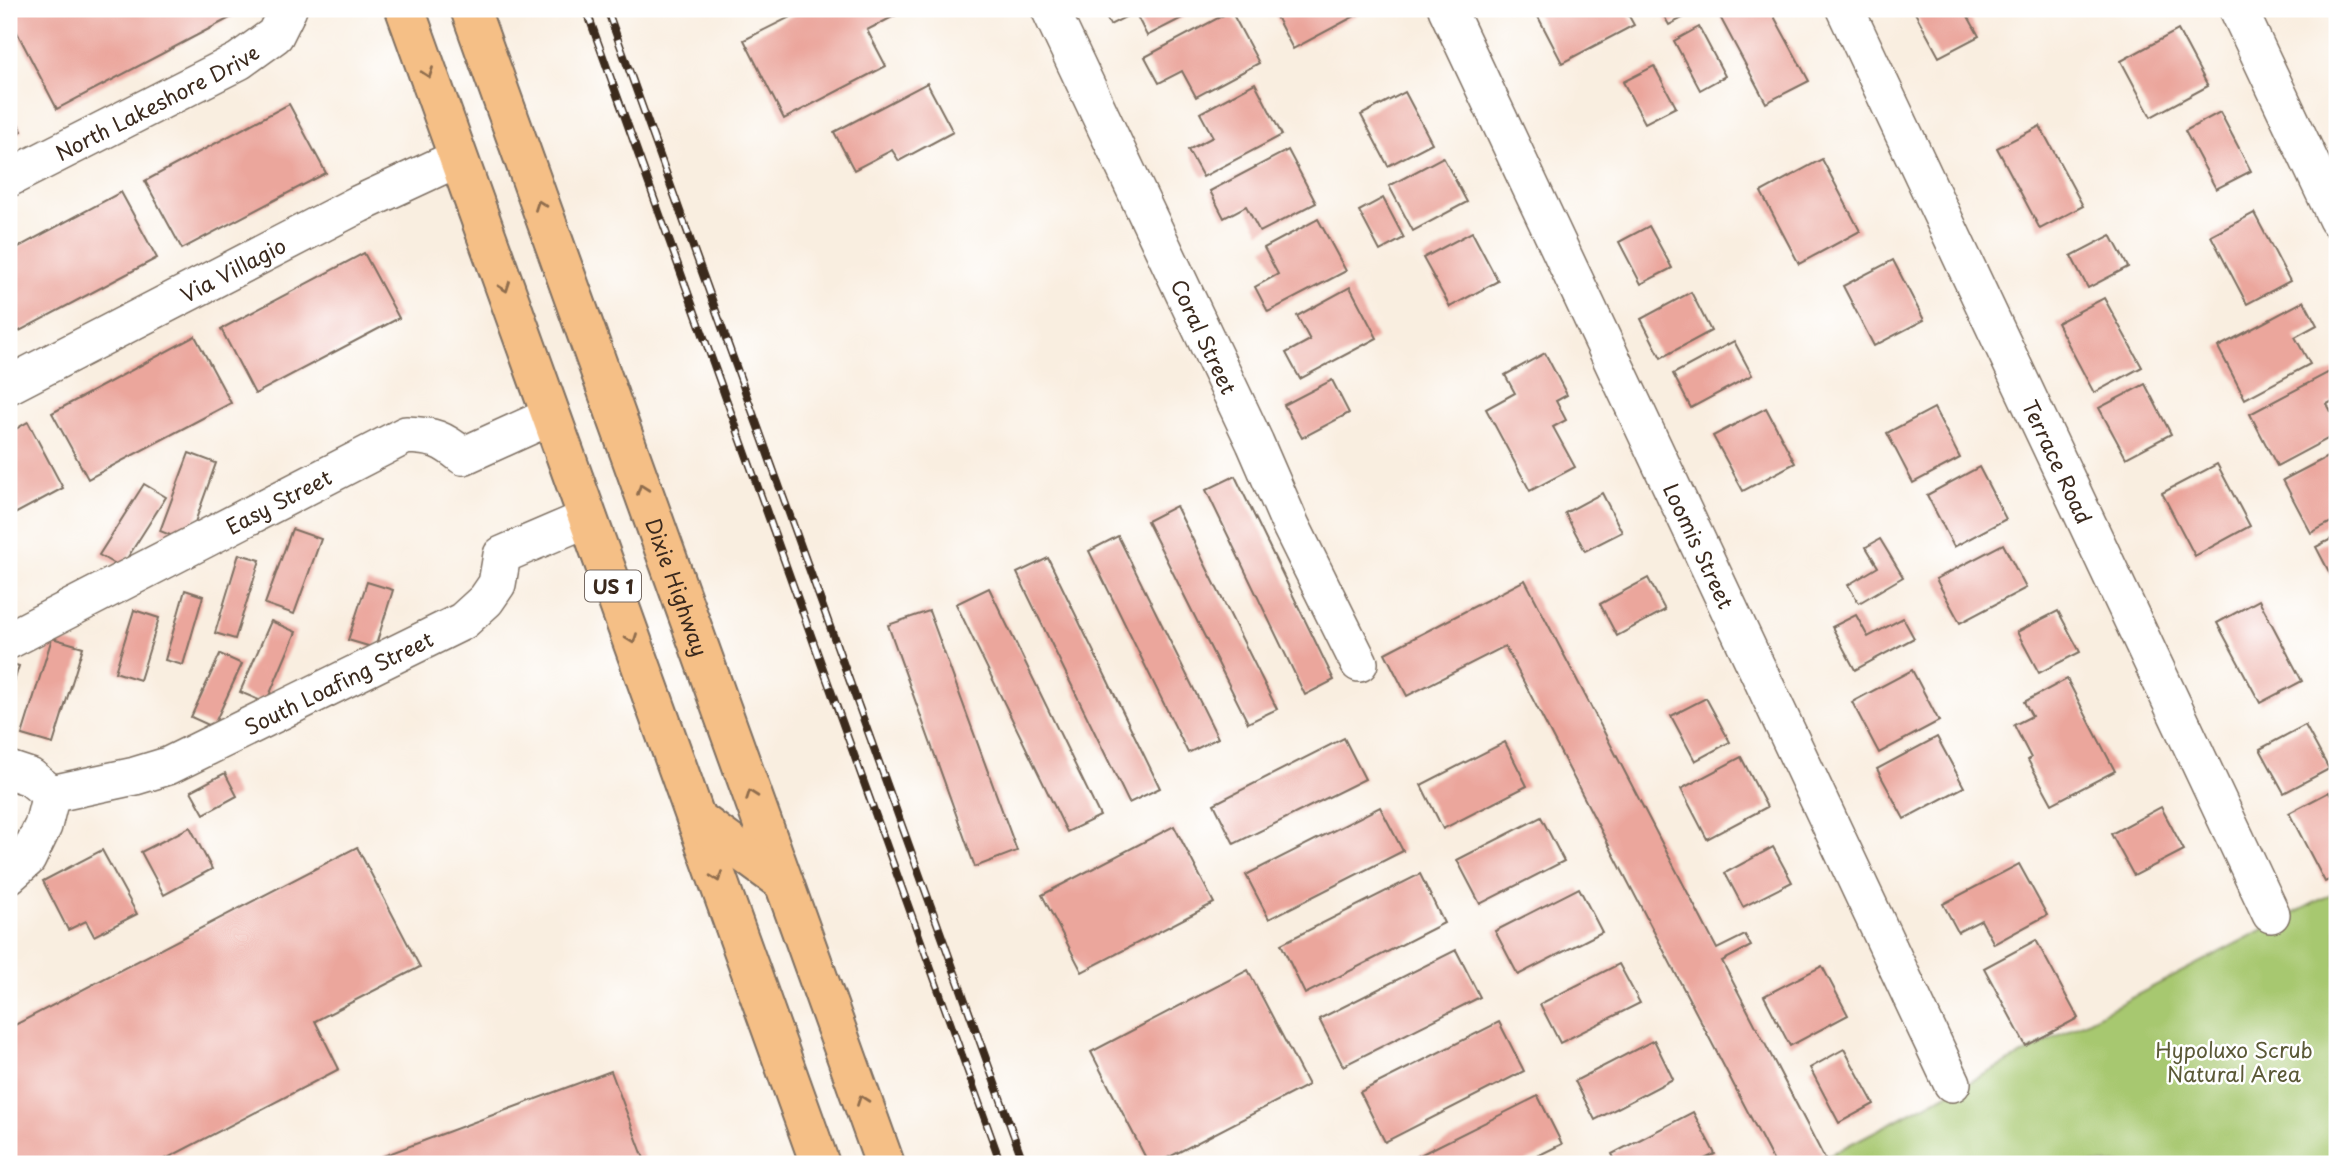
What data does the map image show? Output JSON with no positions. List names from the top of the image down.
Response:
{
  "streets": {
    "main road": ["US 1", "Dixie Highway"],
    "street": [
      "North Lakeshore Drive",
      "Via Villagio",
      "Coral Street",
      "Terrace Road",
      "Easy Street",
      "Loomis Street",
      "South Loafing Street"
    ]
  },
  "crossings": [
    ["Via Villagio", "US 1"],
    ["Easy Street", "US 1"],
    ["US 1", "South Loafing Street"]
  ],
  "parks": ["Hypoluxo Scrub Natural Area"]
}
